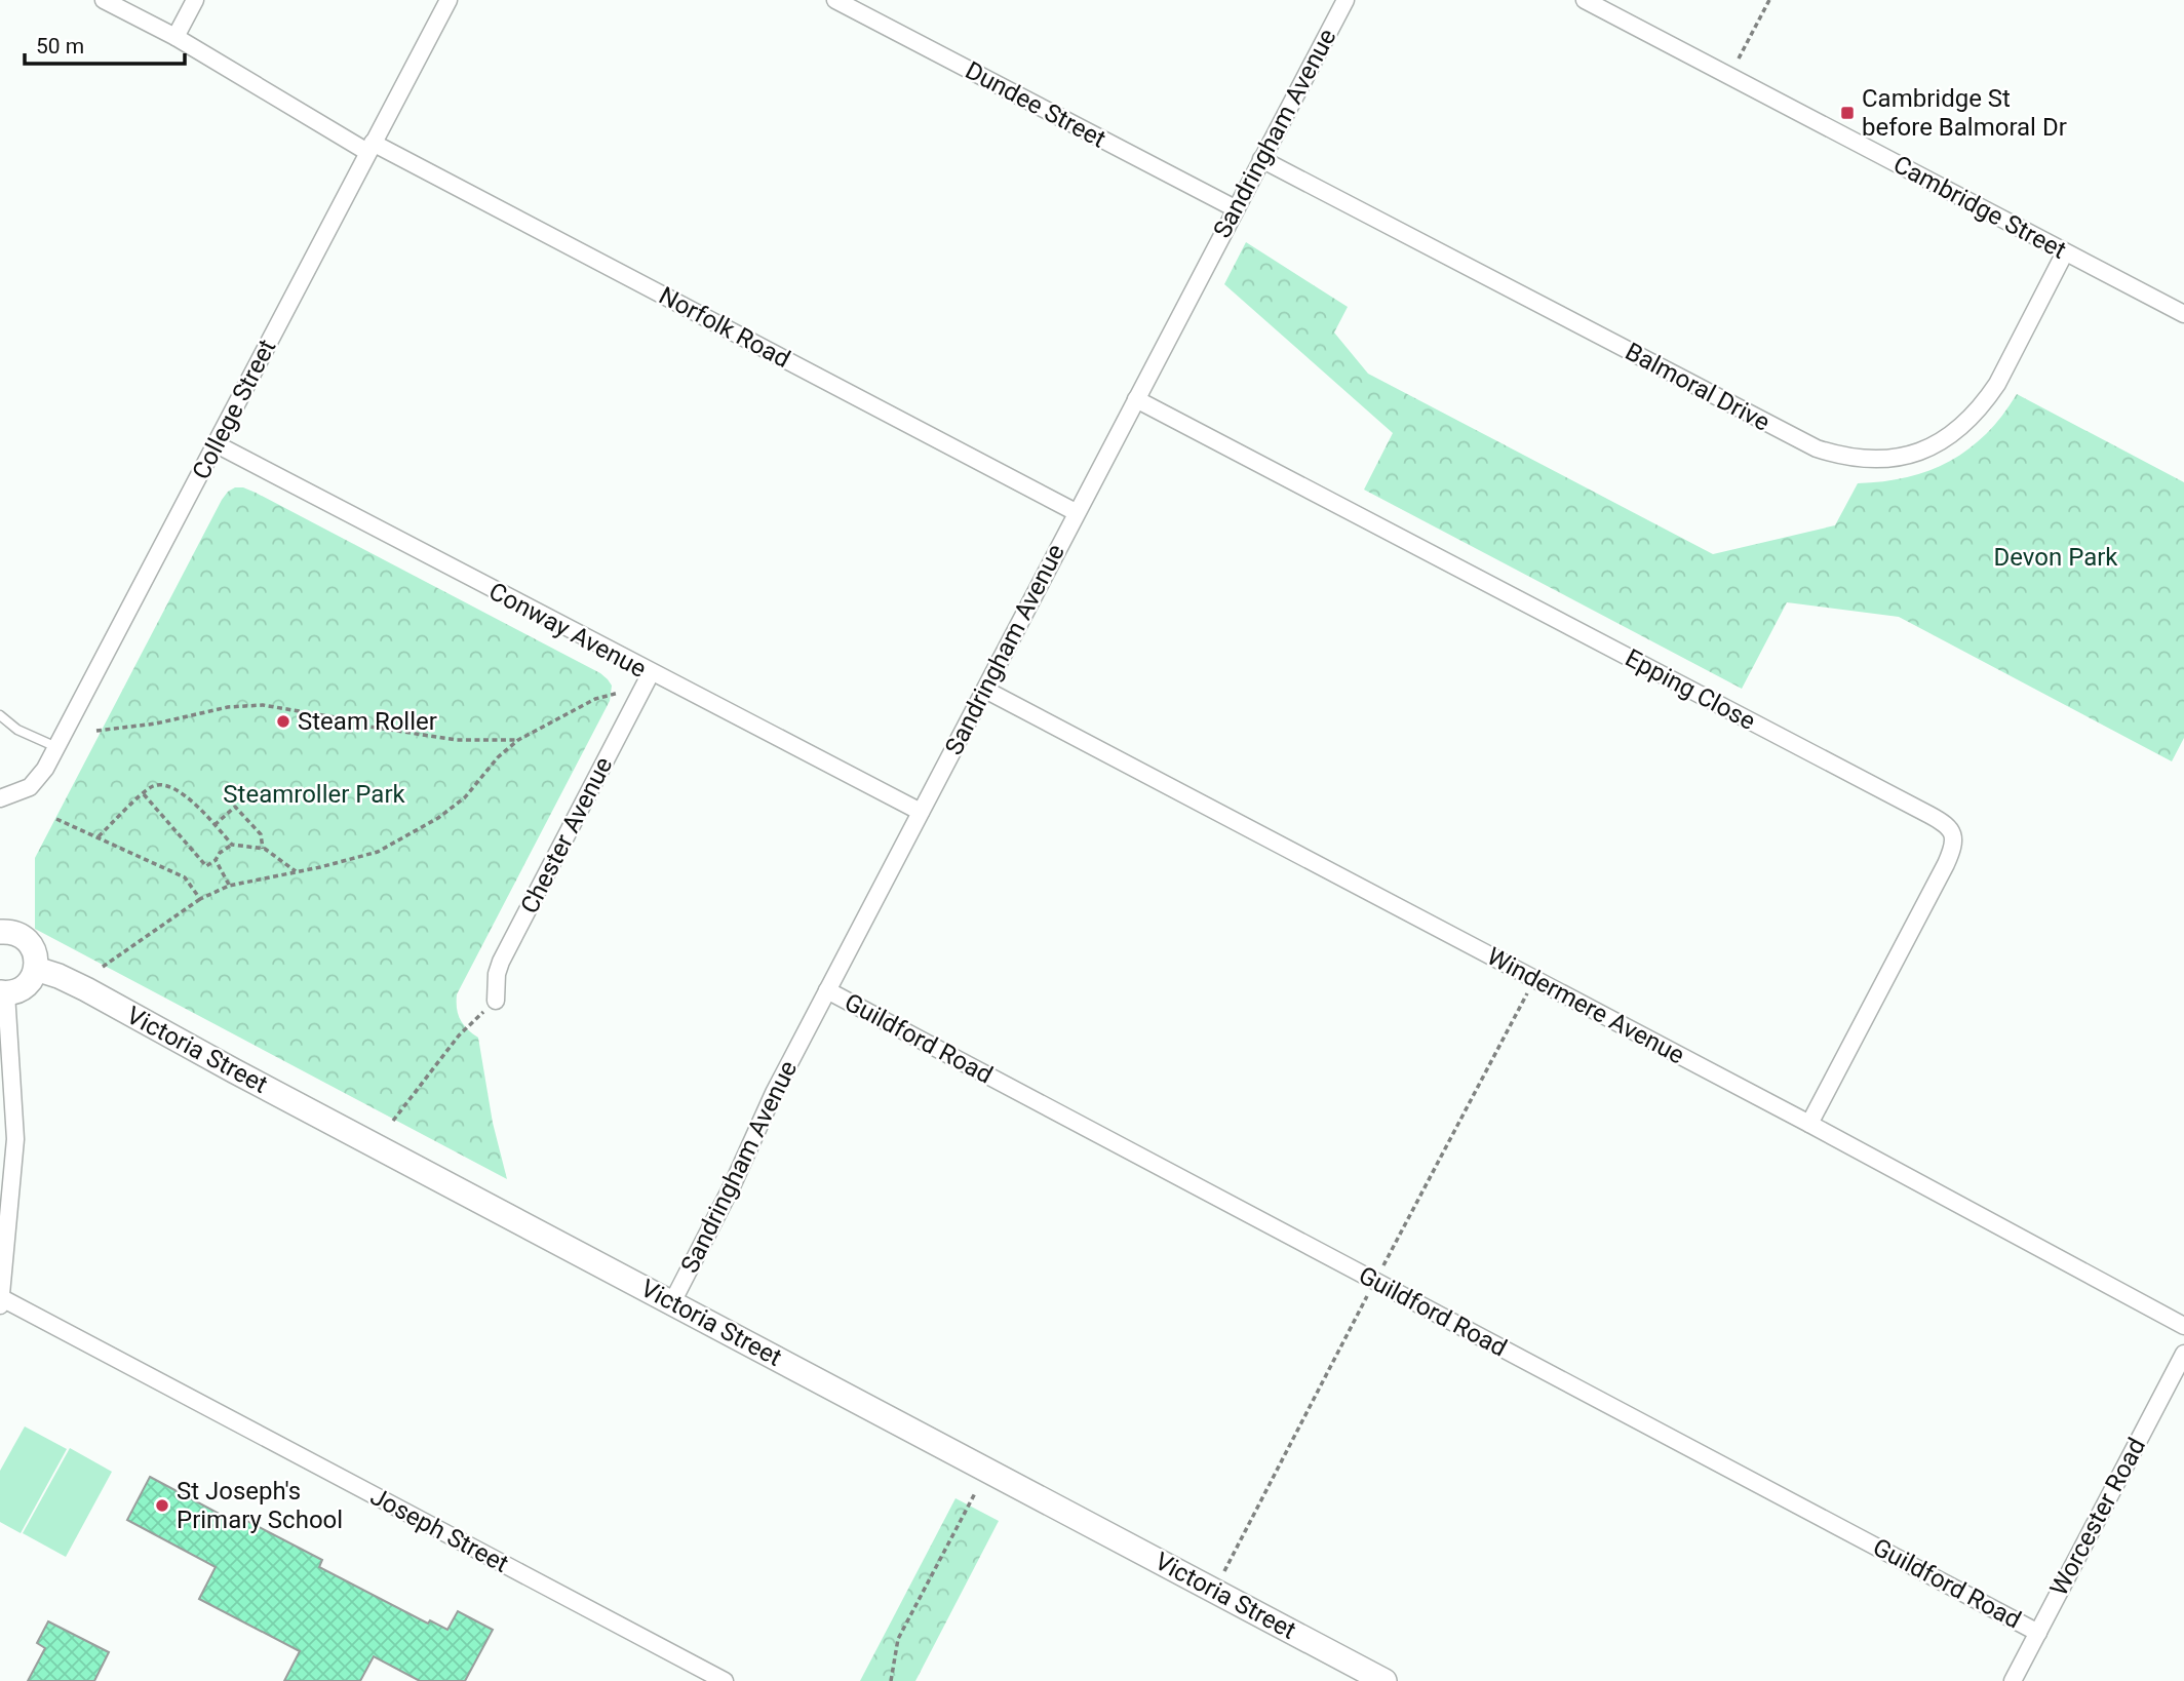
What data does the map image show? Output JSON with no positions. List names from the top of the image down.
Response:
{
  "streets": {
    "street": [
      "Dundee Street",
      "Sandringham Avenue",
      "Cambridge Street",
      "Norfolk Road",
      "Balmoral Drive",
      "College Street",
      "Conway Avenue",
      "Epping Close",
      "Chester Avenue",
      "Windermere Avenue",
      "Guildford Road",
      "Victoria Street",
      "Worcester Road",
      "Joseph Street"
    ]
  },
  "crossings": [
    ["Dundee Street", "Sandringham Avenue"],
    ["Sandringham Avenue", "Norfolk Road"],
    ["Sandringham Avenue", "Balmoral Drive"],
    ["Sandringham Avenue", "Conway Avenue"],
    ["Sandringham Avenue", "Epping Close"],
    ["Sandringham Avenue", "Windermere Avenue"],
    ["Sandringham Avenue", "Guildford Road"],
    ["Sandringham Avenue", "Victoria Street"],
    ["Cambridge Street", "Balmoral Drive"],
    ["Norfolk Road", "College Street"],
    ["College Street", "Conway Avenue"],
    ["Conway Avenue", "Chester Avenue"],
    ["Epping Close", "Windermere Avenue"],
    ["Guildford Road", "Worcester Road"]
  ],
  "parks": ["Devon Park", "Steamroller Park"],
  "places": {
    "transit": ["Cambridge St before Balmoral Dr"],
    "other": ["Steam Roller", "St Joseph's Primary School"]
  },
  "scale_bar": "50 m"
}
